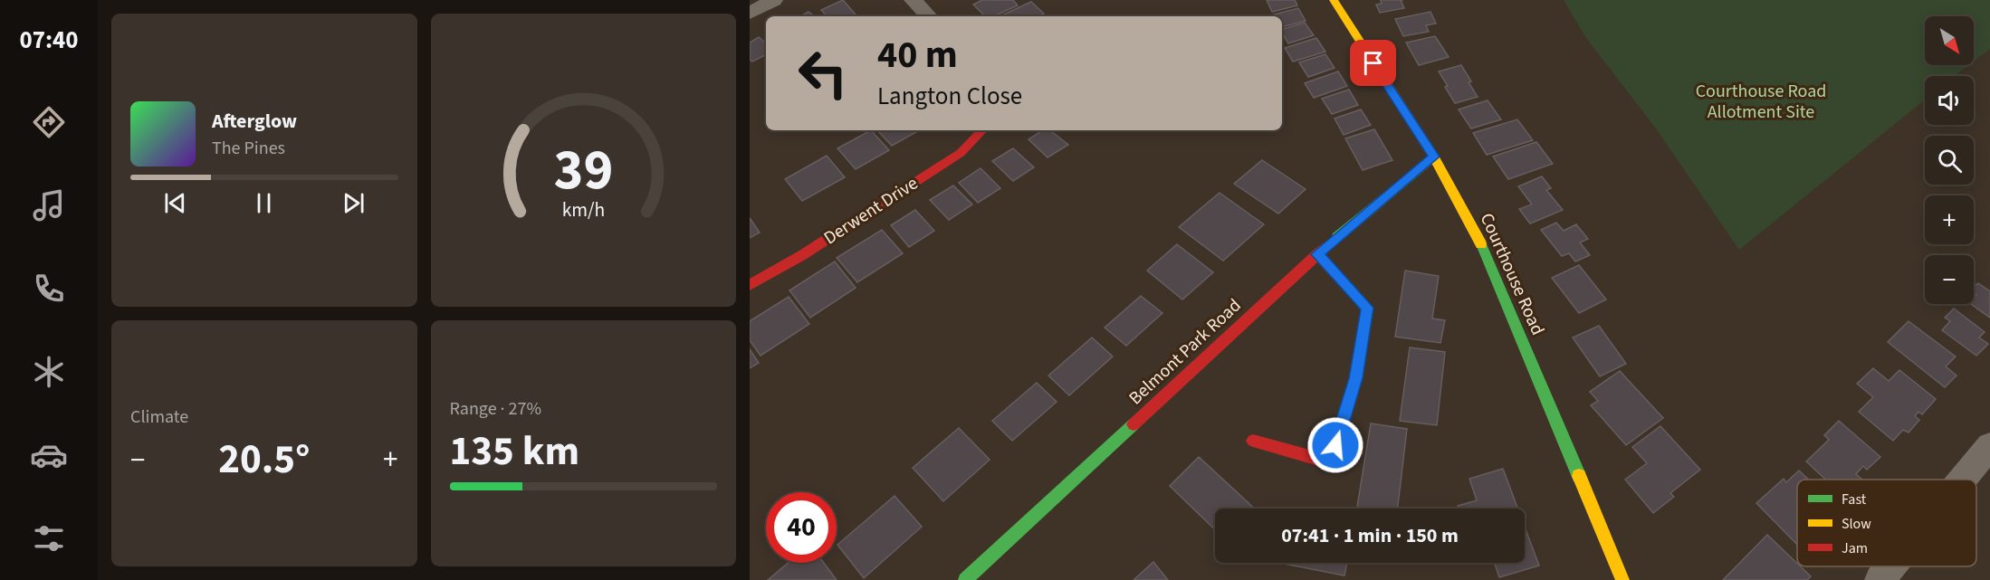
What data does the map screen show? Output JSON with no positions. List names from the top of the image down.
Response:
{
  "streets": {
    "street": ["Derwent Drive", "Courthouse Road", "Belmont Park Road"]
  },
  "crossings": [
    ["Courthouse Road", "Belmont Park Road"]
  ],
  "parks": ["Courthouse Road Allotment Site"],
  "legend": ["Fast", "Slow", "Jam"],
  "north": "bottom right",
  "page": {
    "tabs": "07:40",
    "map_buttons": ["+", "−"],
    "turn": ["40 m", "Langton Close"],
    "song": ["Afterglow", "The Pines"],
    "tile": [
      "Climate",
      ["Range · 27%", "135 km"]
    ],
    "heat": ["−", "20.5°", "+"],
    "limit": "40",
    "trip": "07:41 · 1 min · 150 m",
    "gauge": ["39", "km/h"]
  }
}
